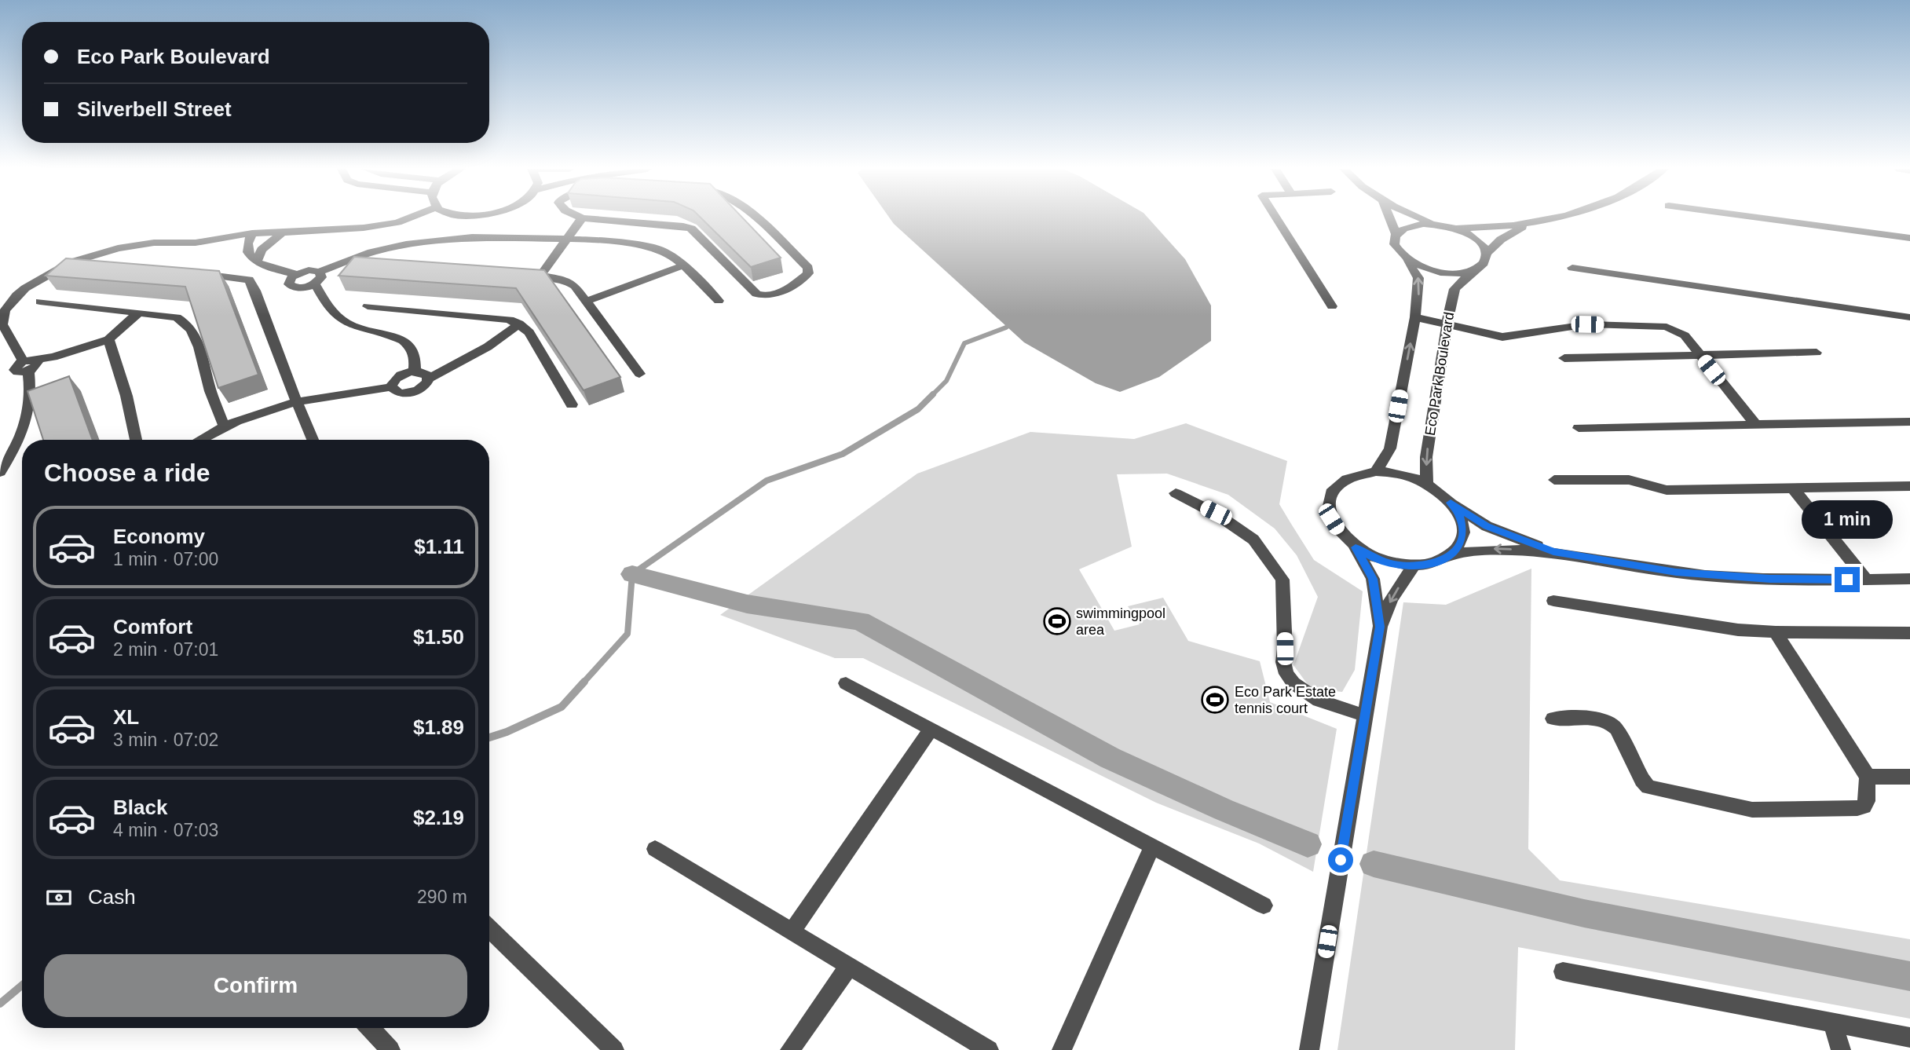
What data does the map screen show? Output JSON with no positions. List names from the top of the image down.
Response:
{
  "streets": {
    "street": ["Eco Park Boulevard"]
  },
  "places": {
    "sports": ["swimmingpool area", "Eco Park Estate tennis court"]
  },
  "page": {
    "banner": ["Eco Park Boulevard", "Silverbell Street"],
    "heading": "Choose a ride",
    "bubble": "1 min",
    "list": [
      {
        "name": "Economy",
        "note": "1 min · 07:00",
        "value": "$1.11"
      },
      {
        "name": "Comfort",
        "note": "2 min · 07:01",
        "value": "$1.50"
      },
      {
        "name": "XL",
        "note": "3 min · 07:02",
        "value": "$1.89"
      },
      {
        "name": "Black",
        "note": "4 min · 07:03",
        "value": "$2.19"
      }
    ],
    "pay": ["Cash", "290 m"],
    "buttons": "Confirm"
  }
}
